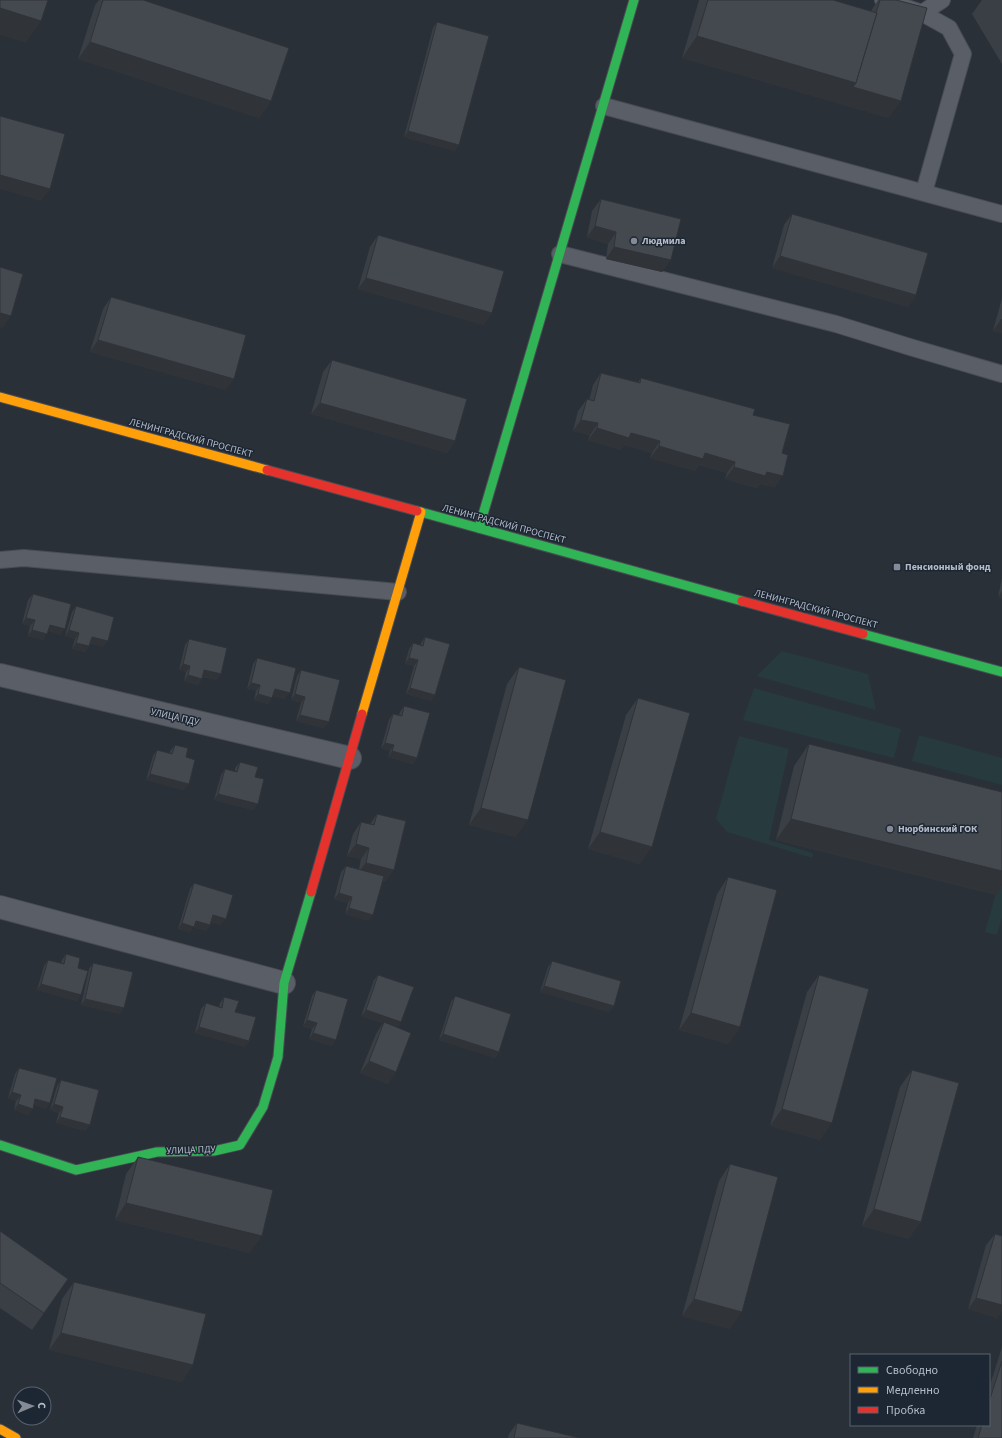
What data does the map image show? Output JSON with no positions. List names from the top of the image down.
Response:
{
  "streets": {
    "street": ["ЛЕНИНГРАДСКИЙ ПРОСПЕКТ", "УЛИЦА ПДУ"]
  },
  "crossings": [
    ["ЛЕНИНГРАДСКИЙ ПРОСПЕКТ", "УЛИЦА ПДУ"]
  ],
  "places": {
    "other": ["Людмила", "Нюрбинский ГОК"],
    "transit": ["Пенсионный фонд"]
  },
  "legend": ["Свободно", "Медленно", "Пробка"],
  "north": "right"
}
